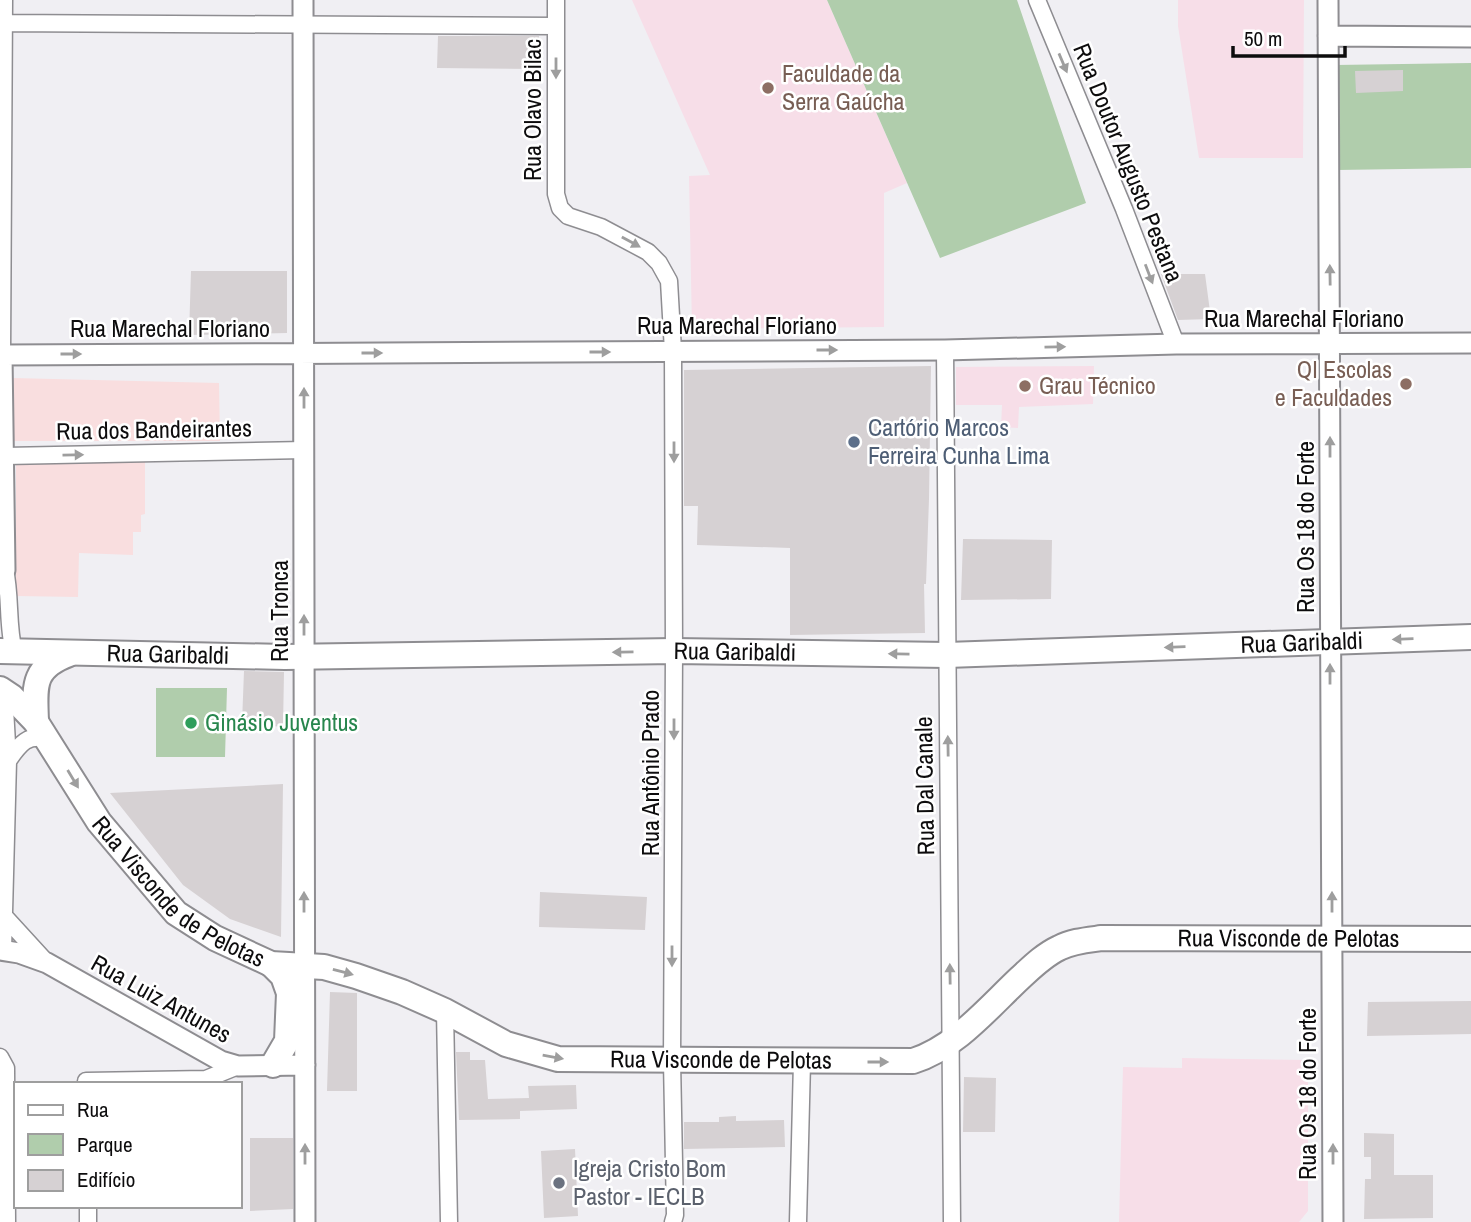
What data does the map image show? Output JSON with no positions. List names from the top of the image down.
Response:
{
  "streets": {
    "main road": ["Rua Garibaldi", "Rua Visconde de Pelotas"],
    "street": [
      "Rua Olavo Bilac",
      "Rua Doutor Augusto Pestana",
      "Rua Marechal Floriano",
      "Rua dos Bandeirantes",
      "Rua Os 18 do Forte",
      "Rua Tronca",
      "Rua Antônio Prado",
      "Rua Dal Canale",
      "Rua Luiz Antunes"
    ]
  },
  "crossings": [
    ["Rua Olavo Bilac", "Rua Antônio Prado"],
    ["Rua Doutor Augusto Pestana", "Rua Marechal Floriano"],
    ["Rua Marechal Floriano", "Rua Os 18 do Forte"],
    ["Rua Marechal Floriano", "Rua Tronca"],
    ["Rua Marechal Floriano", "Rua Antônio Prado"],
    ["Rua Marechal Floriano", "Rua Dal Canale"],
    ["Rua dos Bandeirantes", "Rua Tronca"],
    ["Rua Os 18 do Forte", "Rua Garibaldi"],
    ["Rua Os 18 do Forte", "Rua Visconde de Pelotas"],
    ["Rua Tronca", "Rua Garibaldi"],
    ["Rua Tronca", "Rua Visconde de Pelotas"],
    ["Rua Tronca", "Rua Luiz Antunes"],
    ["Rua Garibaldi", "Rua Antônio Prado"],
    ["Rua Garibaldi", "Rua Dal Canale"],
    ["Rua Antônio Prado", "Rua Visconde de Pelotas"],
    ["Rua Dal Canale", "Rua Visconde de Pelotas"]
  ],
  "one_way": [
    "Rua Olavo Bilac",
    "Rua Doutor Augusto Pestana",
    "Rua Marechal Floriano",
    "Rua dos Bandeirantes",
    "Rua Os 18 do Forte",
    "Rua Tronca",
    "Rua Garibaldi",
    "Rua Antônio Prado",
    "Rua Dal Canale",
    "Rua Visconde de Pelotas"
  ],
  "places": [
    "Faculdade da Serra Gaúcha",
    "QI Escolas e Faculdades",
    "Grau Técnico",
    "Cartório Marcos Ferreira Cunha Lima",
    "Ginásio Juventus",
    "Igreja Cristo Bom Pastor - IECLB"
  ],
  "legend": ["Rua", "Parque", "Edifício"],
  "scale_bar": "50 m"
}
